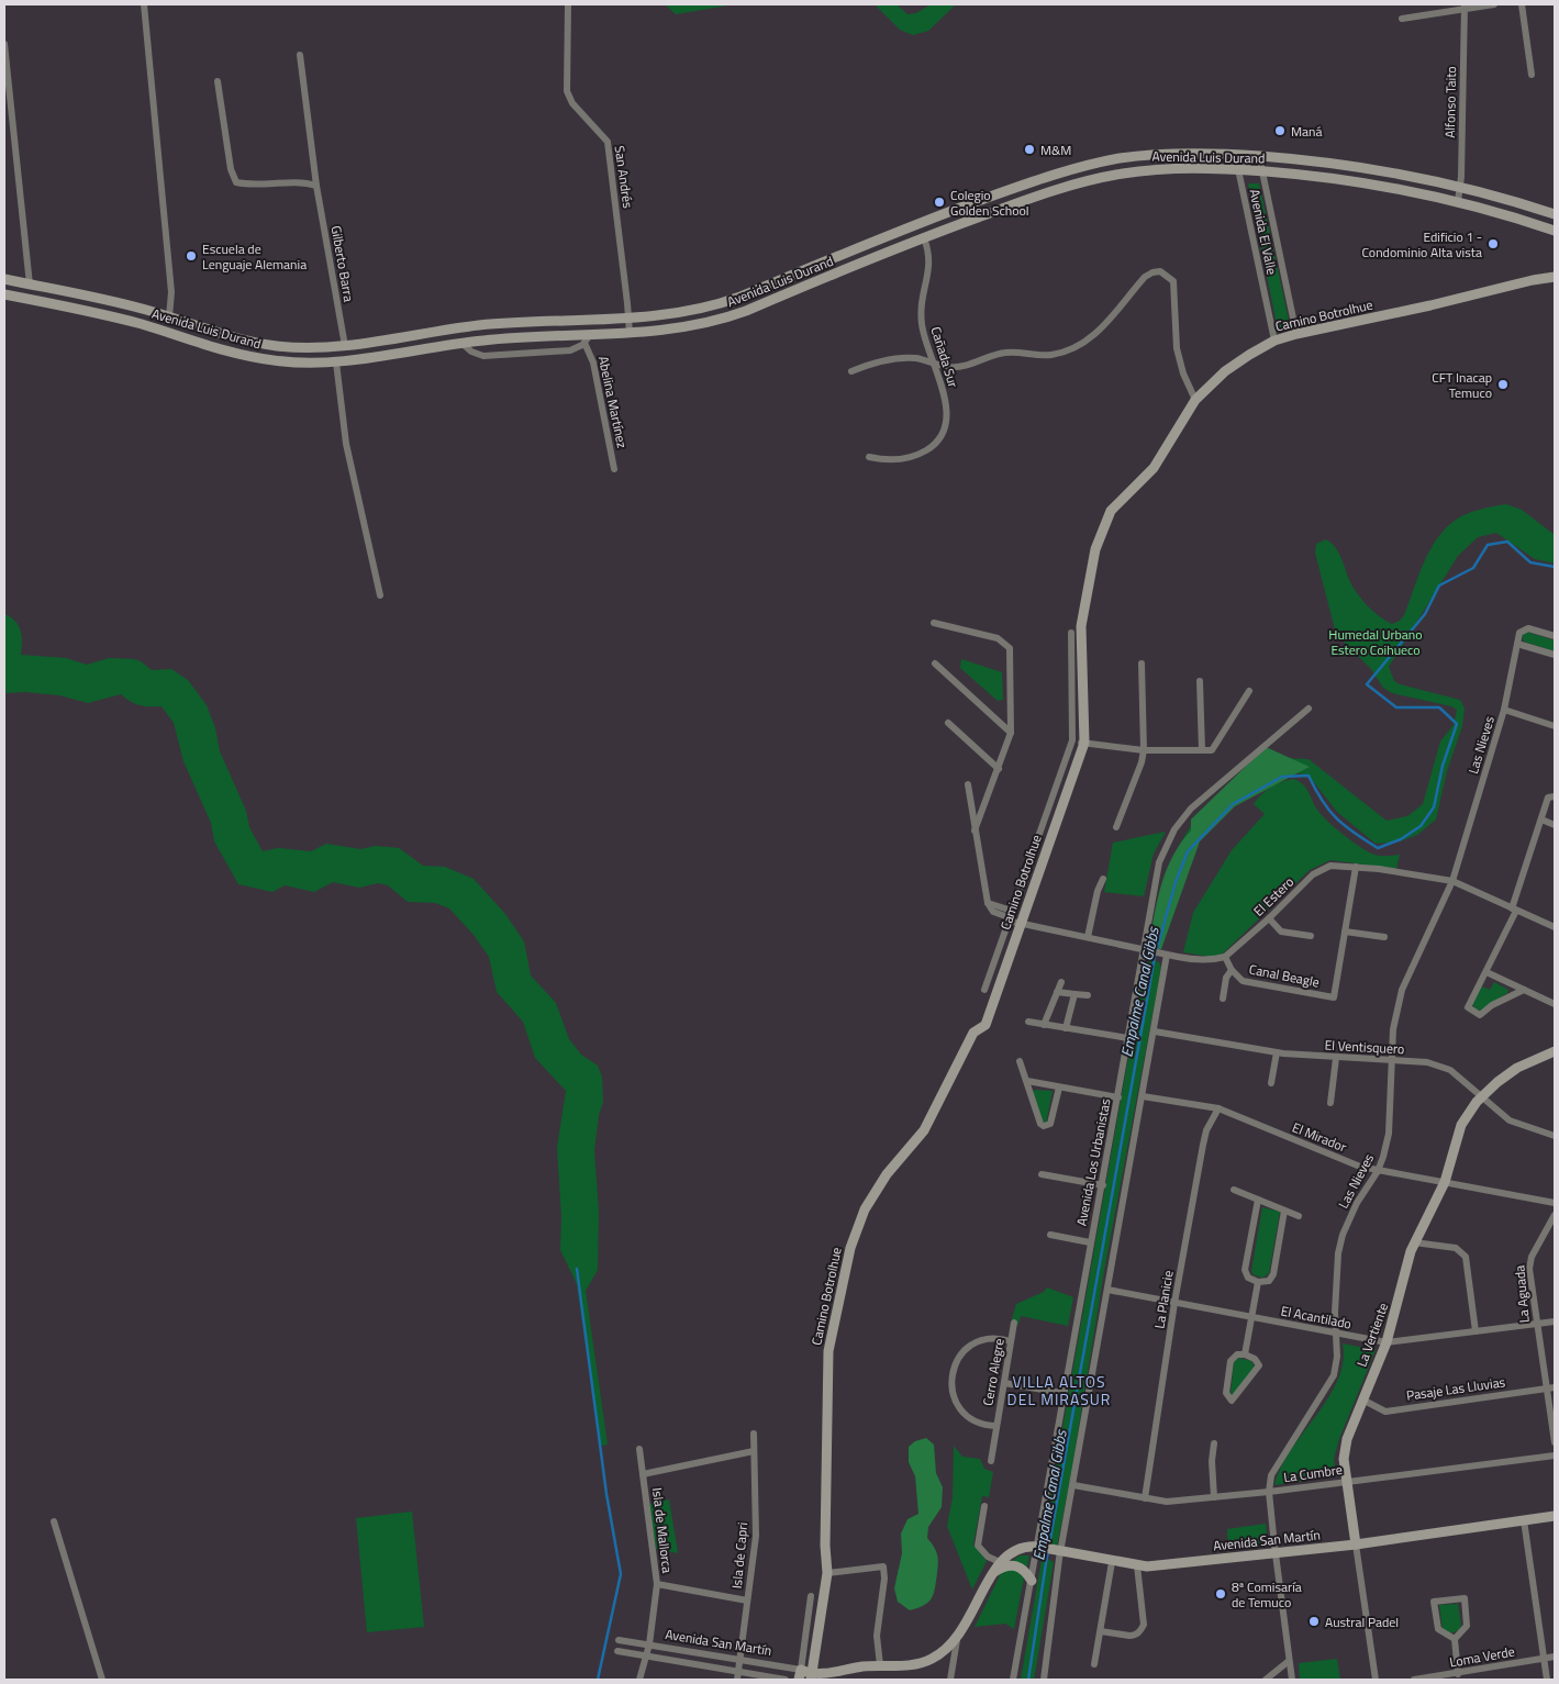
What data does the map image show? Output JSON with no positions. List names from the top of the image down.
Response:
{
  "streets": {
    "street": [
      "Alfonso Taito",
      "Avenida Luis Durand",
      "San Andrés",
      "Avenida El Valle",
      "Gilberto Barra",
      "Camino Botrolhue",
      "Cañada Sur",
      "Abelina Martínez",
      "Las Nieves",
      "El Estero",
      "Canal Beagle",
      "El Ventisquero",
      "El Mirador",
      "Avenida Los Urbanistas",
      "La Aguada",
      "La Planicie",
      "El Acantilado",
      "La Vertiente",
      "Cerro Alegre",
      "Pasaje Las Lluvias",
      "La Cumbre",
      "Isla de Mallorca",
      "Avenida San Martín",
      "Isla de Capri",
      "Loma Verde"
    ]
  },
  "crossings": [
    ["Alfonso Taito", "Avenida Luis Durand"],
    ["Avenida Luis Durand", "San Andrés"],
    ["Avenida Luis Durand", "Avenida El Valle"],
    ["Avenida Luis Durand", "Gilberto Barra"],
    ["Avenida Luis Durand", "Cañada Sur"],
    ["Avenida Luis Durand", "Abelina Martínez"],
    ["Avenida El Valle", "Camino Botrolhue"],
    ["Camino Botrolhue", "Avenida San Martín"],
    ["Las Nieves", "El Estero"],
    ["Las Nieves", "El Ventisquero"],
    ["Las Nieves", "El Mirador"],
    ["Las Nieves", "El Acantilado"],
    ["Las Nieves", "La Cumbre"],
    ["Las Nieves", "Avenida San Martín"],
    ["El Estero", "Canal Beagle"],
    ["El Ventisquero", "La Vertiente"],
    ["El Mirador", "La Planicie"],
    ["El Mirador", "La Vertiente"],
    ["Avenida Los Urbanistas", "Avenida San Martín"],
    ["La Aguada", "El Acantilado"],
    ["La Aguada", "Pasaje Las Lluvias"],
    ["La Planicie", "El Acantilado"],
    ["La Planicie", "La Cumbre"],
    ["El Acantilado", "La Vertiente"],
    ["La Vertiente", "Pasaje Las Lluvias"],
    ["La Vertiente", "La Cumbre"],
    ["La Vertiente", "Avenida San Martín"],
    ["Isla de Mallorca", "Avenida San Martín"],
    ["Avenida San Martín", "Isla de Capri"]
  ],
  "districts": ["VILLA ALTOS DEL MIRASUR"],
  "water": ["Empalme Canal Gibbs"],
  "parks": ["Humedal Urbano Estero Coihueco"],
  "places": [
    "Maná",
    "M&M",
    "Colegio Golden School",
    "Edificio 1 - Condominio Alta vista",
    "Escuela de Lenguaje Alemania",
    "CFT Inacap Temuco",
    "8ª Comisaría de Temuco",
    "Austral Padel"
  ]
}
